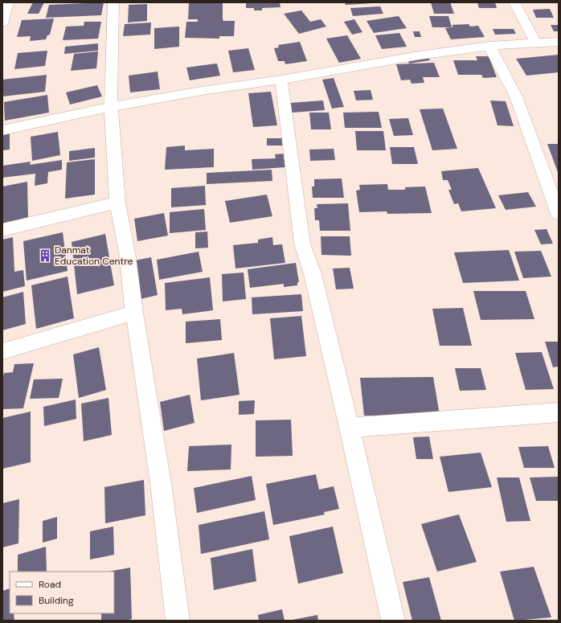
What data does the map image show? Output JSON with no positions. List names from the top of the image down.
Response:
{
  "places": {
    "building": ["Danmat Education Centre"]
  },
  "legend": ["Road", "Building"]
}
